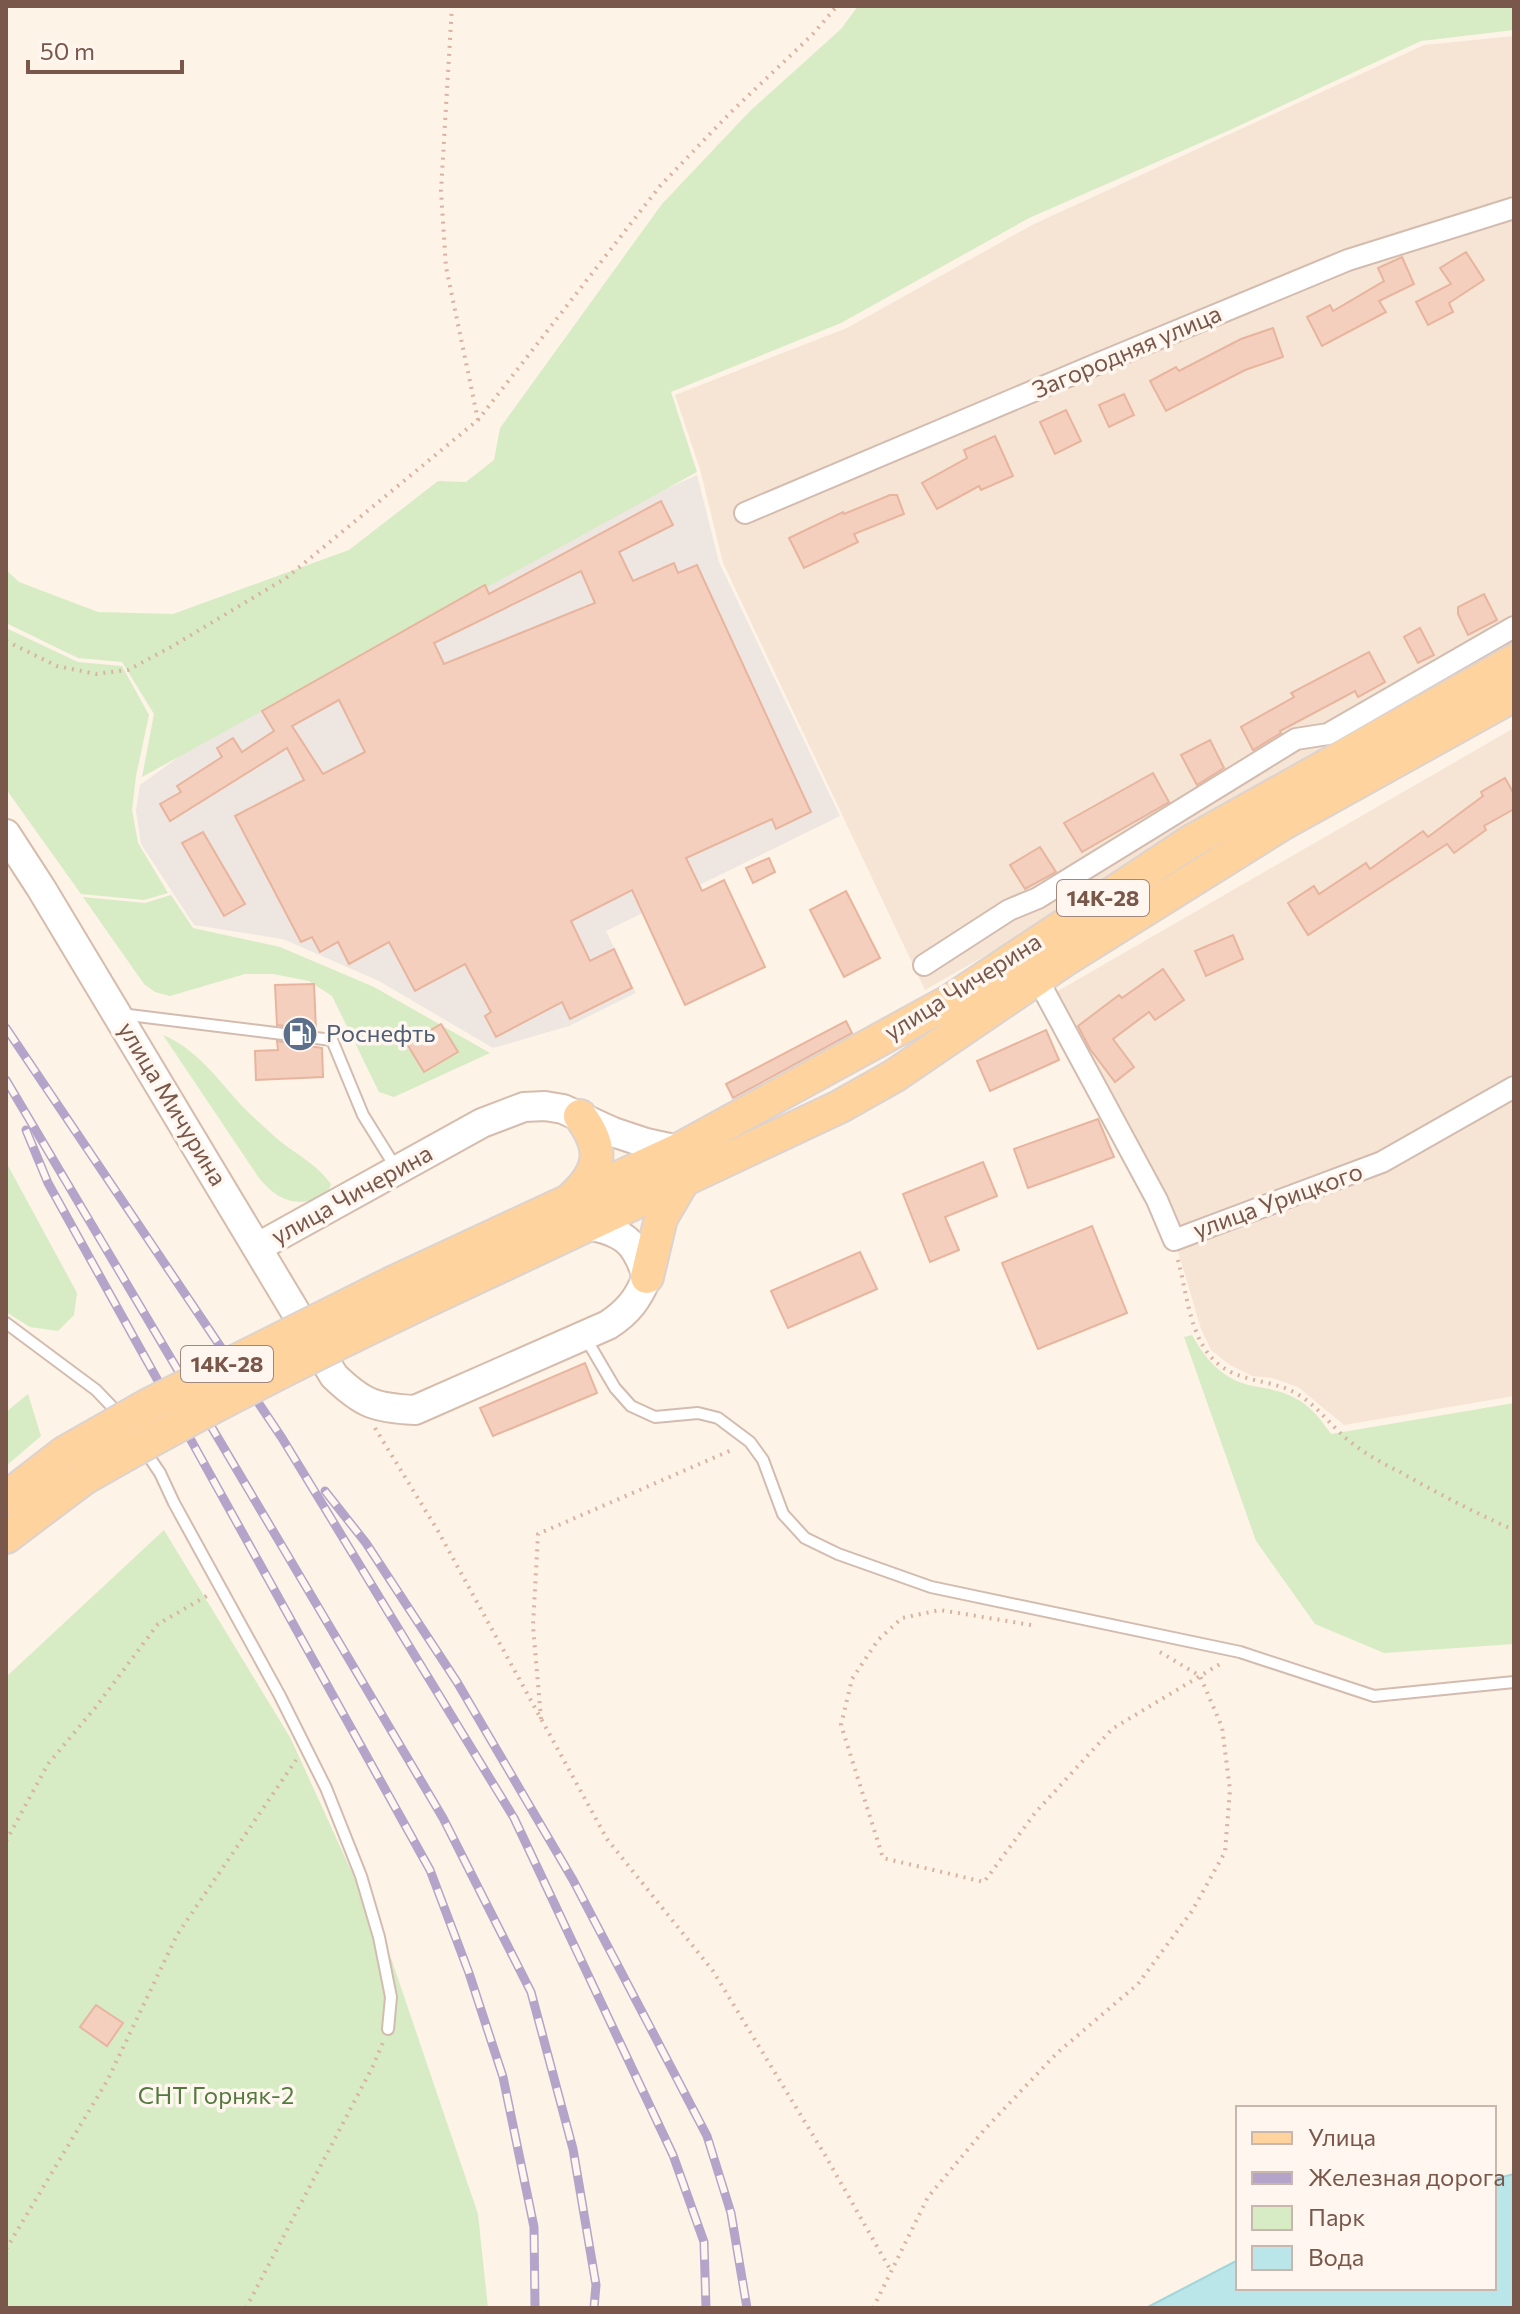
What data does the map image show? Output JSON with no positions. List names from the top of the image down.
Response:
{
  "streets": {
    "main road": ["14К-28", "улица Чичерина", "улица Мичурина"],
    "street": ["Загородняя улица", "улица Урицкого"]
  },
  "crossings": [
    ["14К-28", "улица Чичерина"],
    ["улица Чичерина", "улица Мичурина"],
    ["улица Чичерина", "улица Урицкого"]
  ],
  "parks": ["СНТ Горняк-2"],
  "places": {
    "fuel station": ["Роснефть"]
  },
  "legend": [
    "Улица",
    "Железная дорога",
    "Парк",
    "Вода"
  ],
  "scale_bar": "50 m"
}
